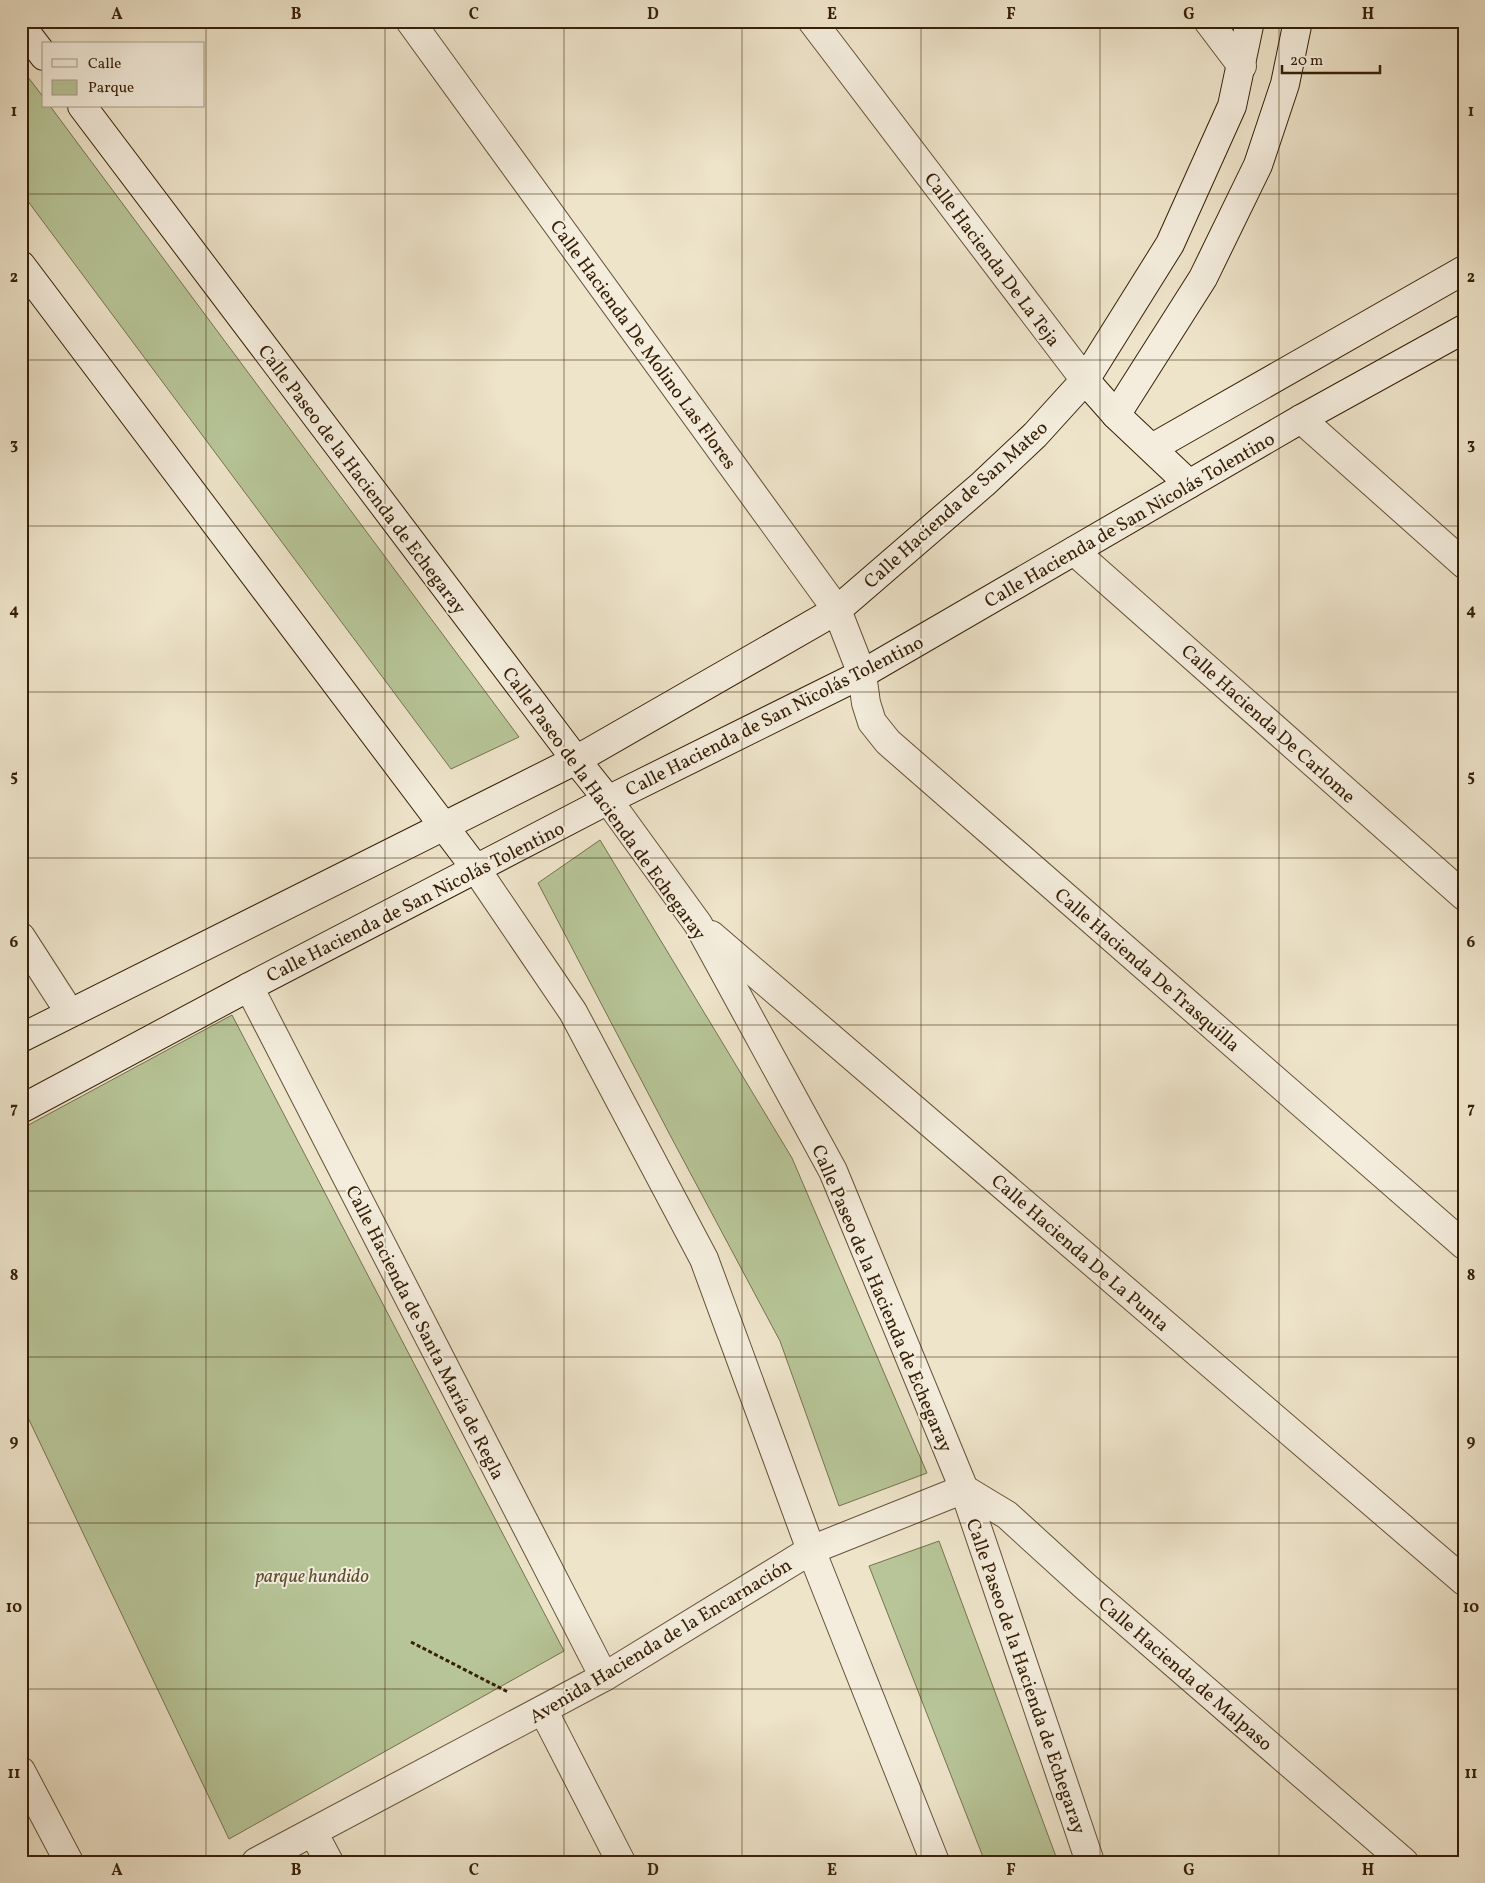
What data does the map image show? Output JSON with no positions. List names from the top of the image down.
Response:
{
  "streets": {
    "street": [
      "Calle Hacienda De La Teja",
      "Calle Hacienda De Molino Las Flores",
      "Calle Paseo de la Hacienda de Echegaray",
      "Calle Hacienda de San Mateo",
      "Calle Hacienda de San Nicolás Tolentino",
      "Calle Hacienda De Carlome",
      "Calle Hacienda De Trasquilla",
      "Calle Hacienda De La Punta",
      "Calle Hacienda de Santa María de Regla",
      "Avenida Hacienda de la Encarnación",
      "Calle Hacienda de Malpaso"
    ]
  },
  "crossings": [
    ["Calle Hacienda De La Teja", "Calle Hacienda de San Mateo"],
    ["Calle Hacienda De La Teja", "Calle Hacienda de San Nicolás Tolentino"],
    ["Calle Hacienda De Molino Las Flores", "Calle Hacienda de San Mateo"],
    ["Calle Hacienda De Molino Las Flores", "Calle Hacienda de San Nicolás Tolentino"],
    ["Calle Hacienda De Molino Las Flores", "Calle Hacienda De Trasquilla"],
    ["Calle Paseo de la Hacienda de Echegaray", "Calle Hacienda de San Nicolás Tolentino"],
    ["Calle Paseo de la Hacienda de Echegaray", "Calle Hacienda De La Punta"],
    ["Calle Paseo de la Hacienda de Echegaray", "Avenida Hacienda de la Encarnación"],
    ["Calle Paseo de la Hacienda de Echegaray", "Calle Hacienda de Malpaso"],
    ["Calle Hacienda de San Nicolás Tolentino", "Calle Hacienda De Carlome"],
    ["Calle Hacienda de San Nicolás Tolentino", "Calle Hacienda De Trasquilla"],
    ["Calle Hacienda de San Nicolás Tolentino", "Calle Hacienda de Santa María de Regla"],
    ["Calle Hacienda de Santa María de Regla", "Avenida Hacienda de la Encarnación"],
    ["Avenida Hacienda de la Encarnación", "Calle Hacienda de Malpaso"]
  ],
  "parks": ["parque hundido"],
  "legend": ["Calle", "Parque"],
  "scale_bar": "20 m",
  "grid": {
    "columns": [
      "A",
      "B",
      "C",
      "D",
      "E",
      "F",
      "G",
      "H"
    ],
    "rows": [
      "1",
      "2",
      "3",
      "4",
      "5",
      "6",
      "7",
      "8",
      "9",
      "10",
      "11"
    ]
  }
}
